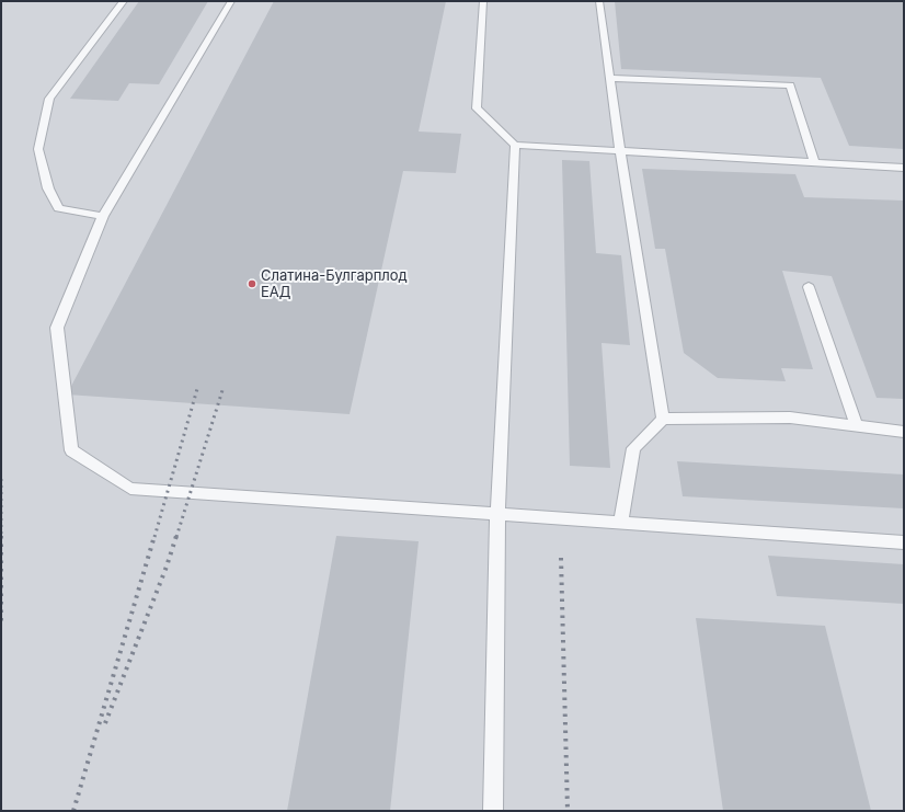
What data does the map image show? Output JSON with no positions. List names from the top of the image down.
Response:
{
  "places": ["Слатина-Булгарплод ЕАД"]
}
